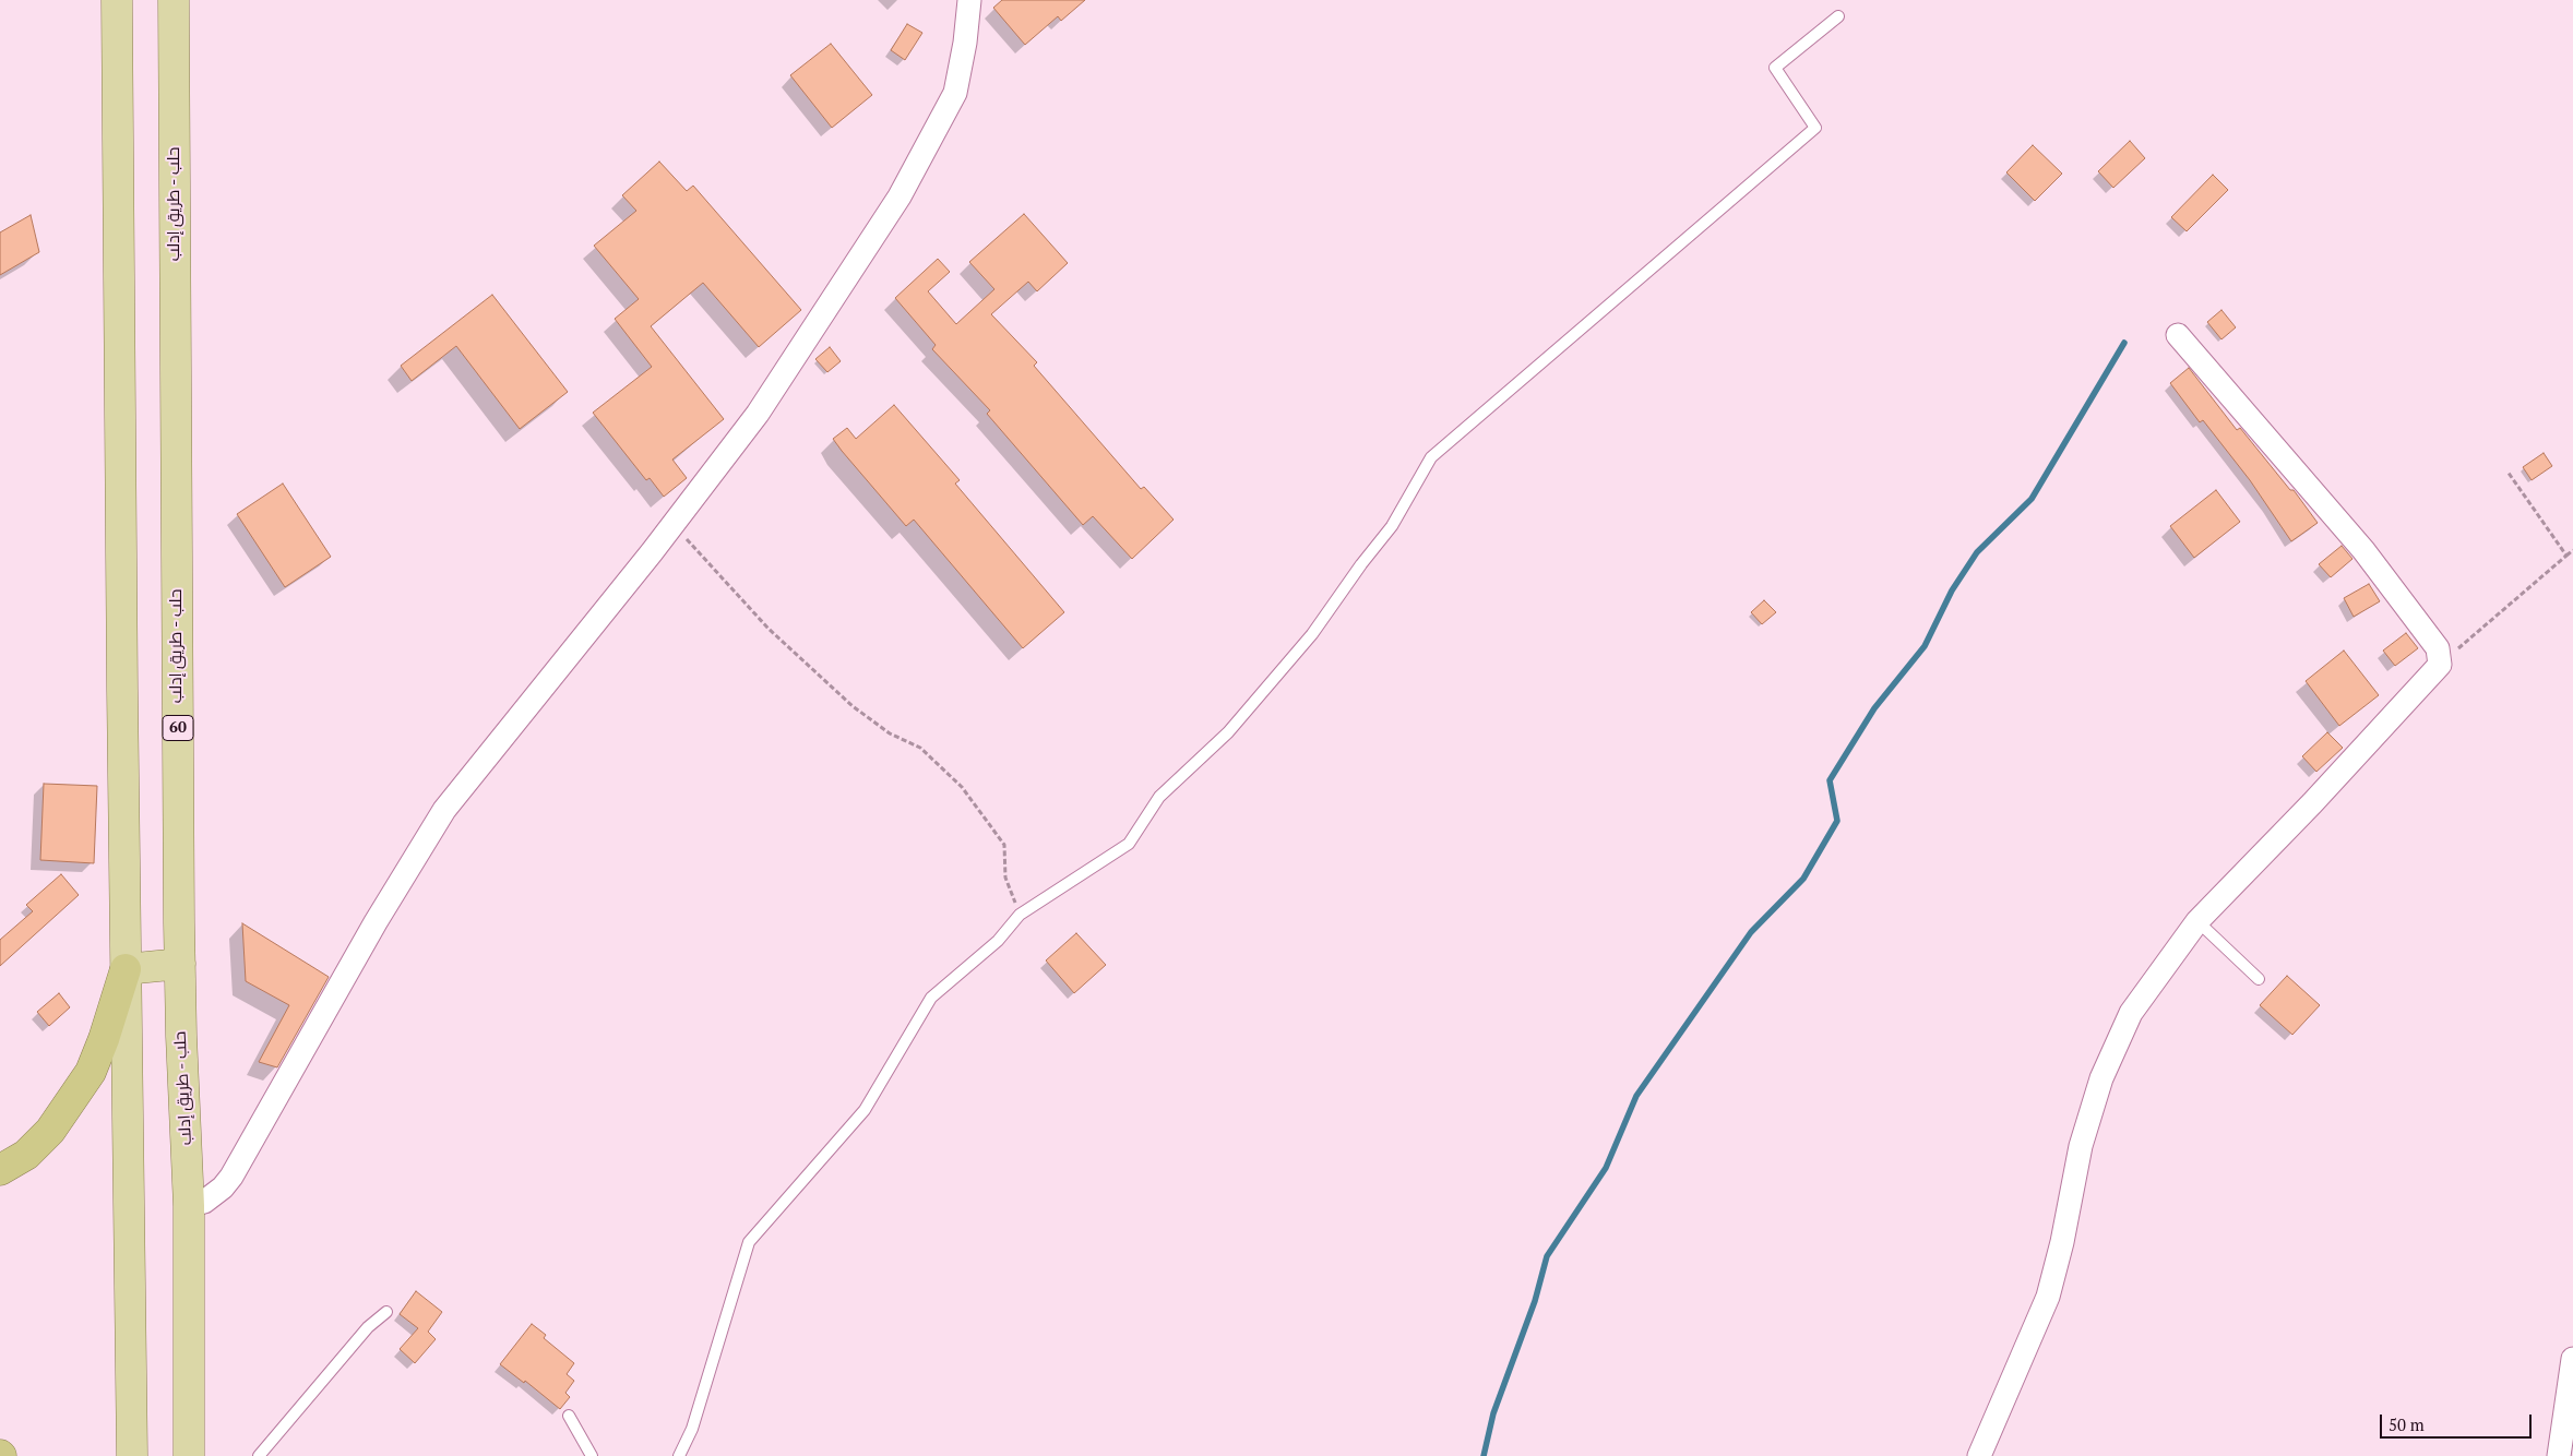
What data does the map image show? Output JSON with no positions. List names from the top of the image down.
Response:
{
  "streets": {
    "main road": ["حلب - طريق إدلب", "60"]
  },
  "scale_bar": "50 m"
}
